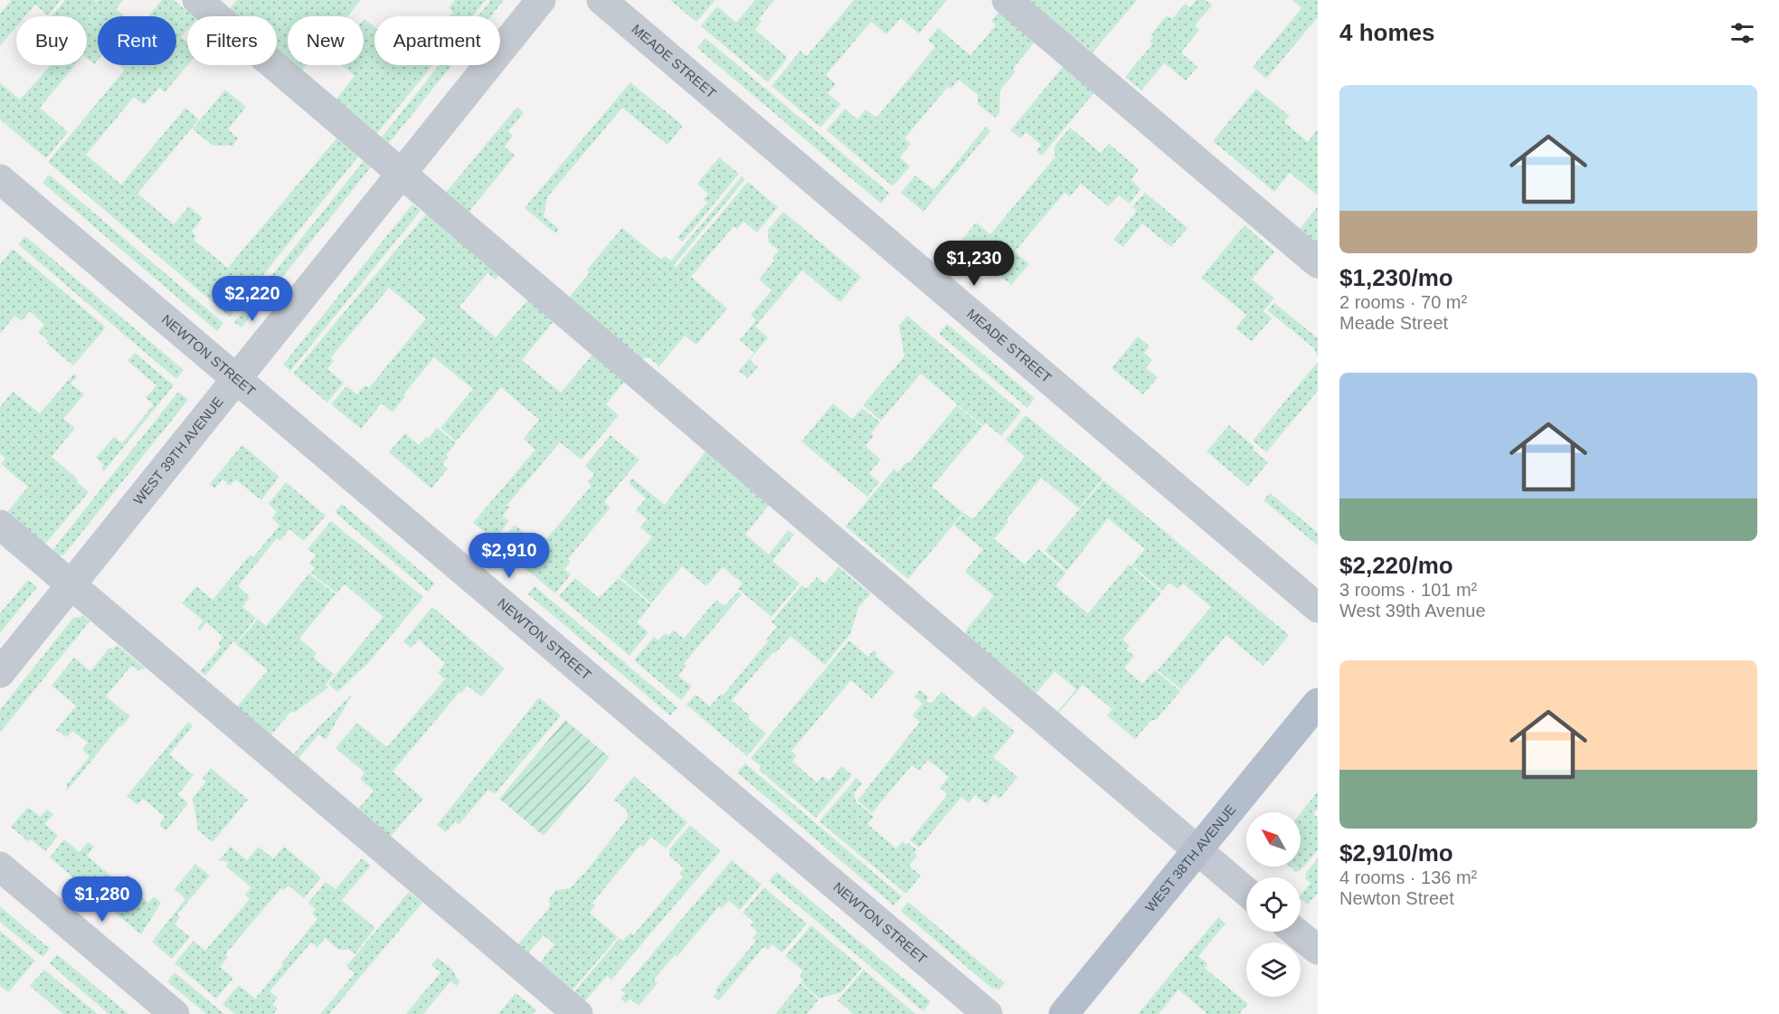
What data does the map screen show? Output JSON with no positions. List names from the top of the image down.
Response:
{
  "streets": {
    "main road": ["WEST 38TH AVENUE"],
    "street": ["MEADE STREET", "NEWTON STREET", "WEST 39TH AVENUE"]
  },
  "crossings": [
    ["NEWTON STREET", "WEST 39TH AVENUE"]
  ],
  "north": "top left",
  "page": {
    "heading": "4 homes",
    "chip": [
      "Buy",
      "Rent",
      "Filters",
      "New",
      "Apartment"
    ],
    "list": [
      {
        "name": "$1,230/mo",
        "note": "2 rooms · 70 m² · Meade Street"
      },
      {
        "name": "$2,220/mo",
        "note": "3 rooms · 101 m² · West 39th Avenue"
      },
      {
        "name": "$2,910/mo",
        "note": "4 rooms · 136 m² · Newton Street"
      }
    ],
    "price": [
      "$1,230",
      "$2,220",
      "$2,910",
      "$1,280"
    ]
  }
}
